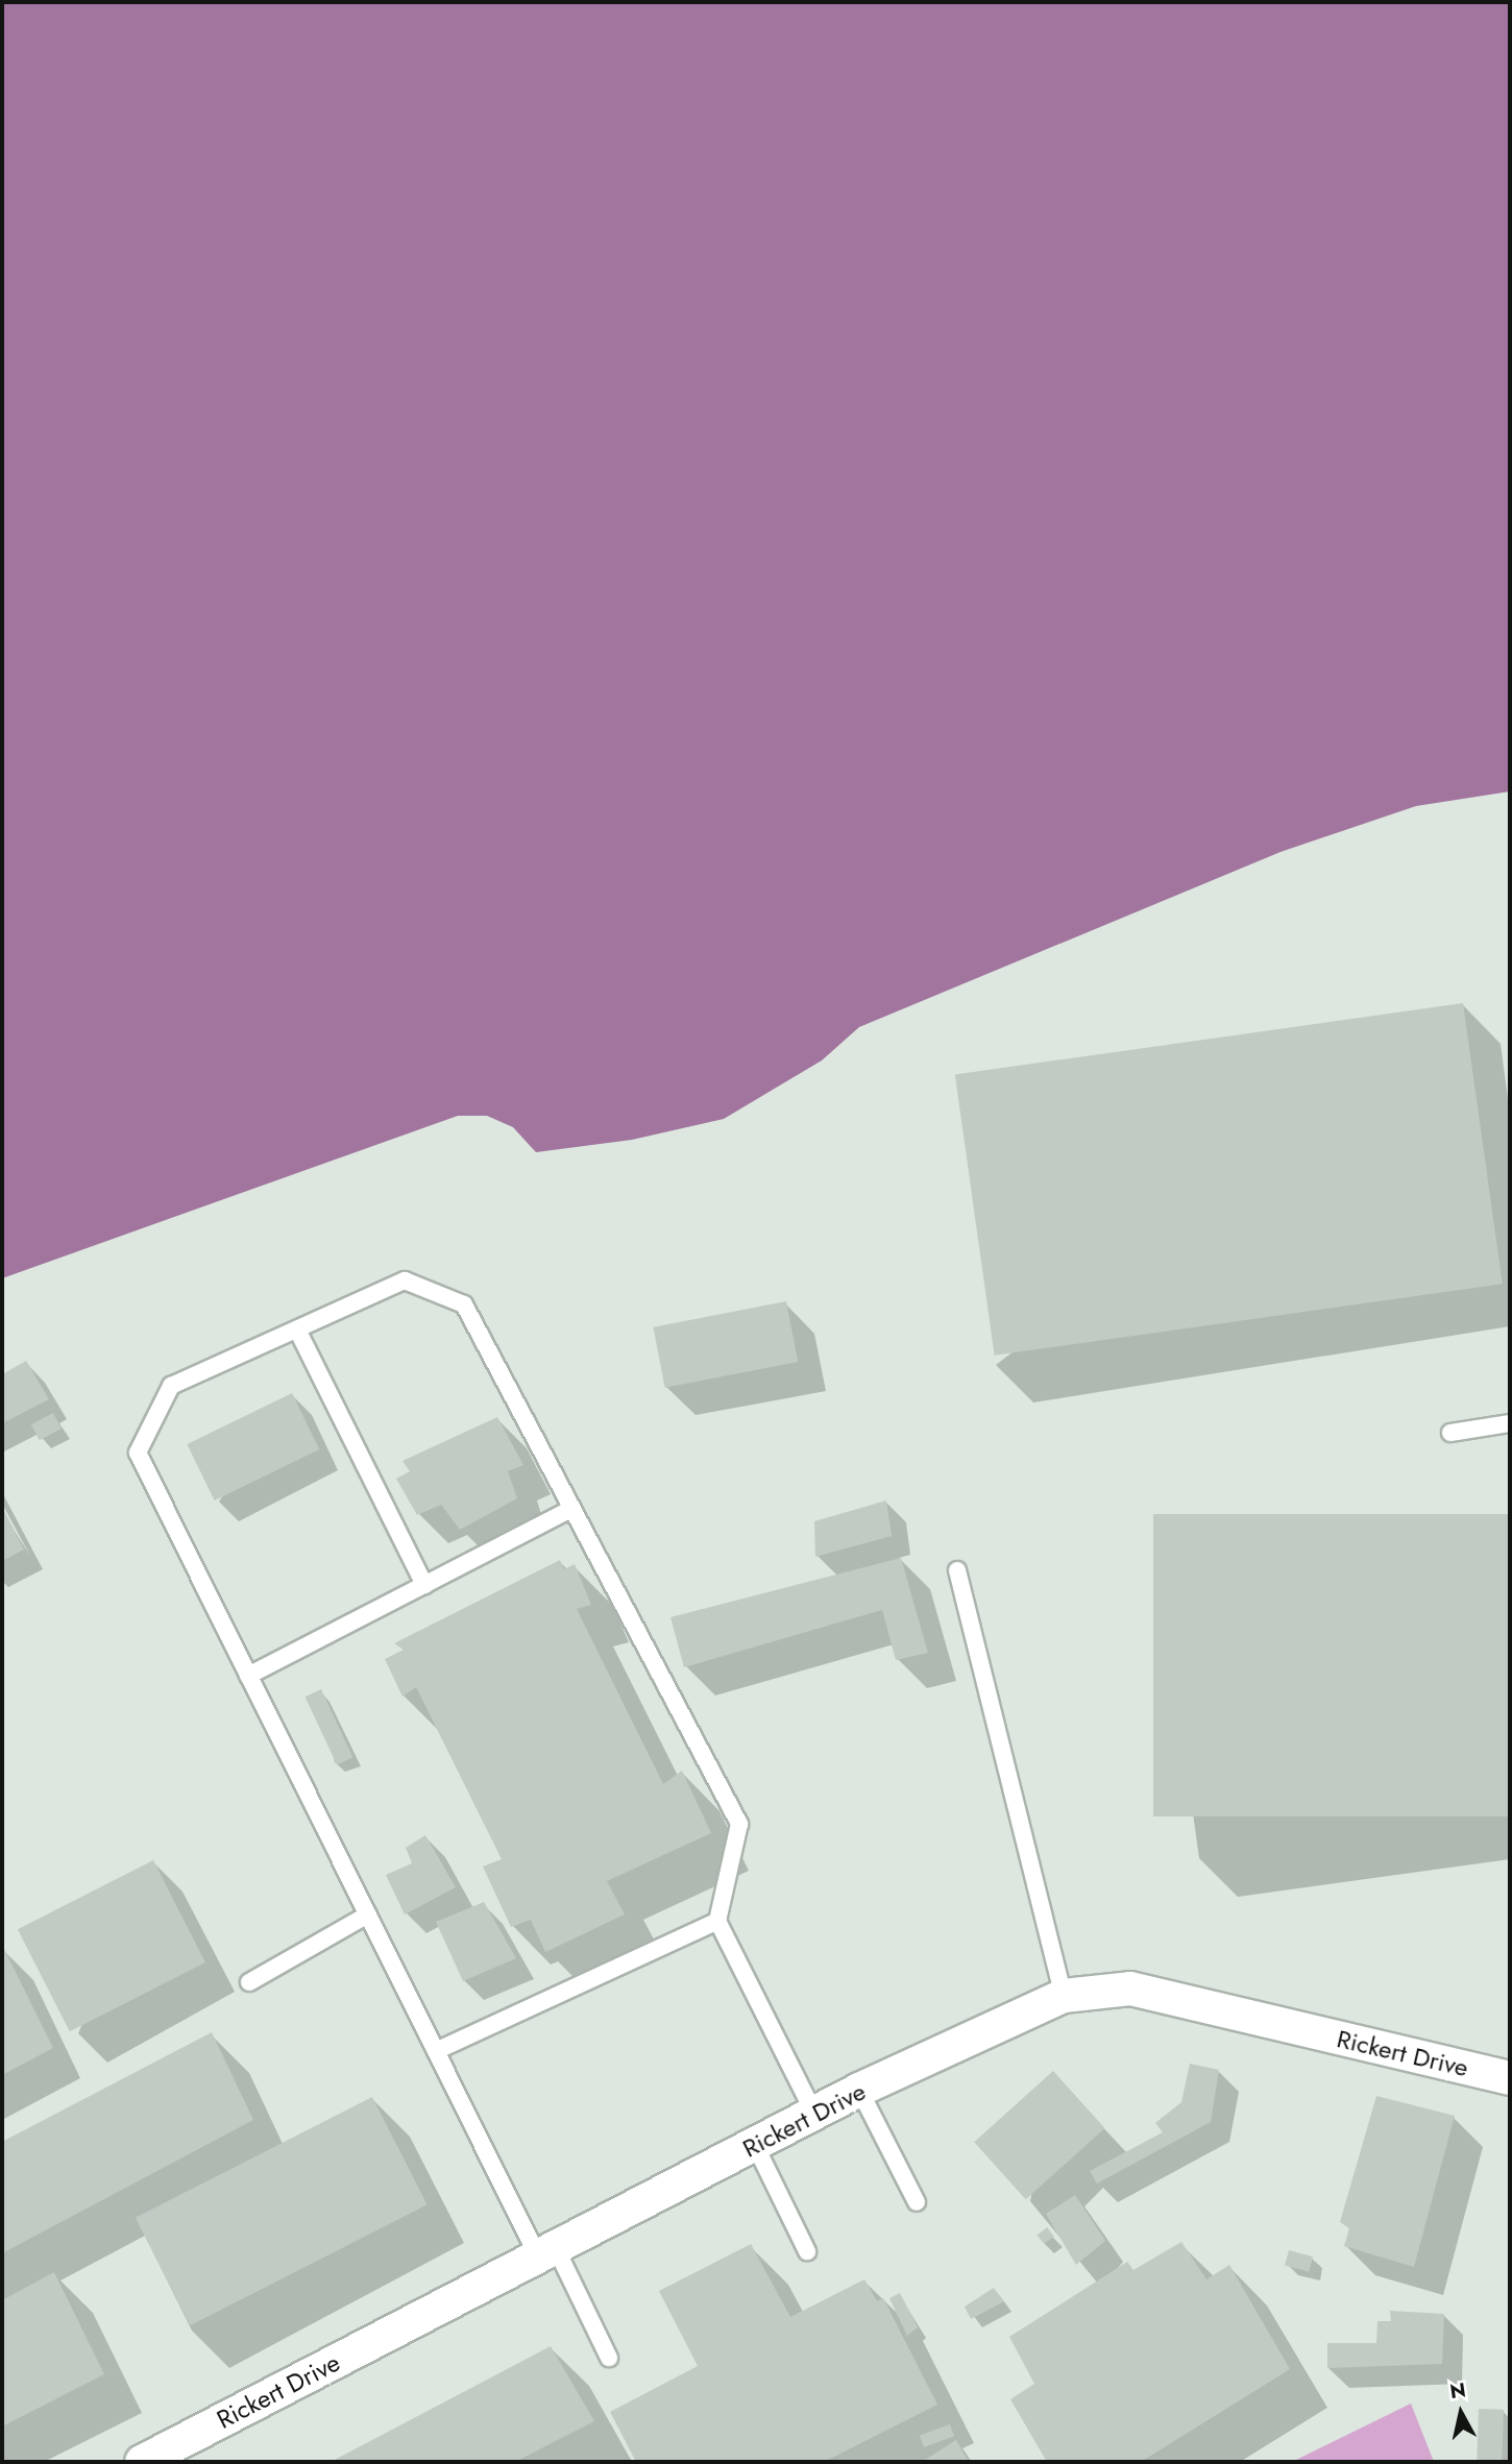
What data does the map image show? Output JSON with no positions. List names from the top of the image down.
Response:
{
  "streets": {
    "street": ["Rickert Drive"]
  },
  "north": "top"
}
